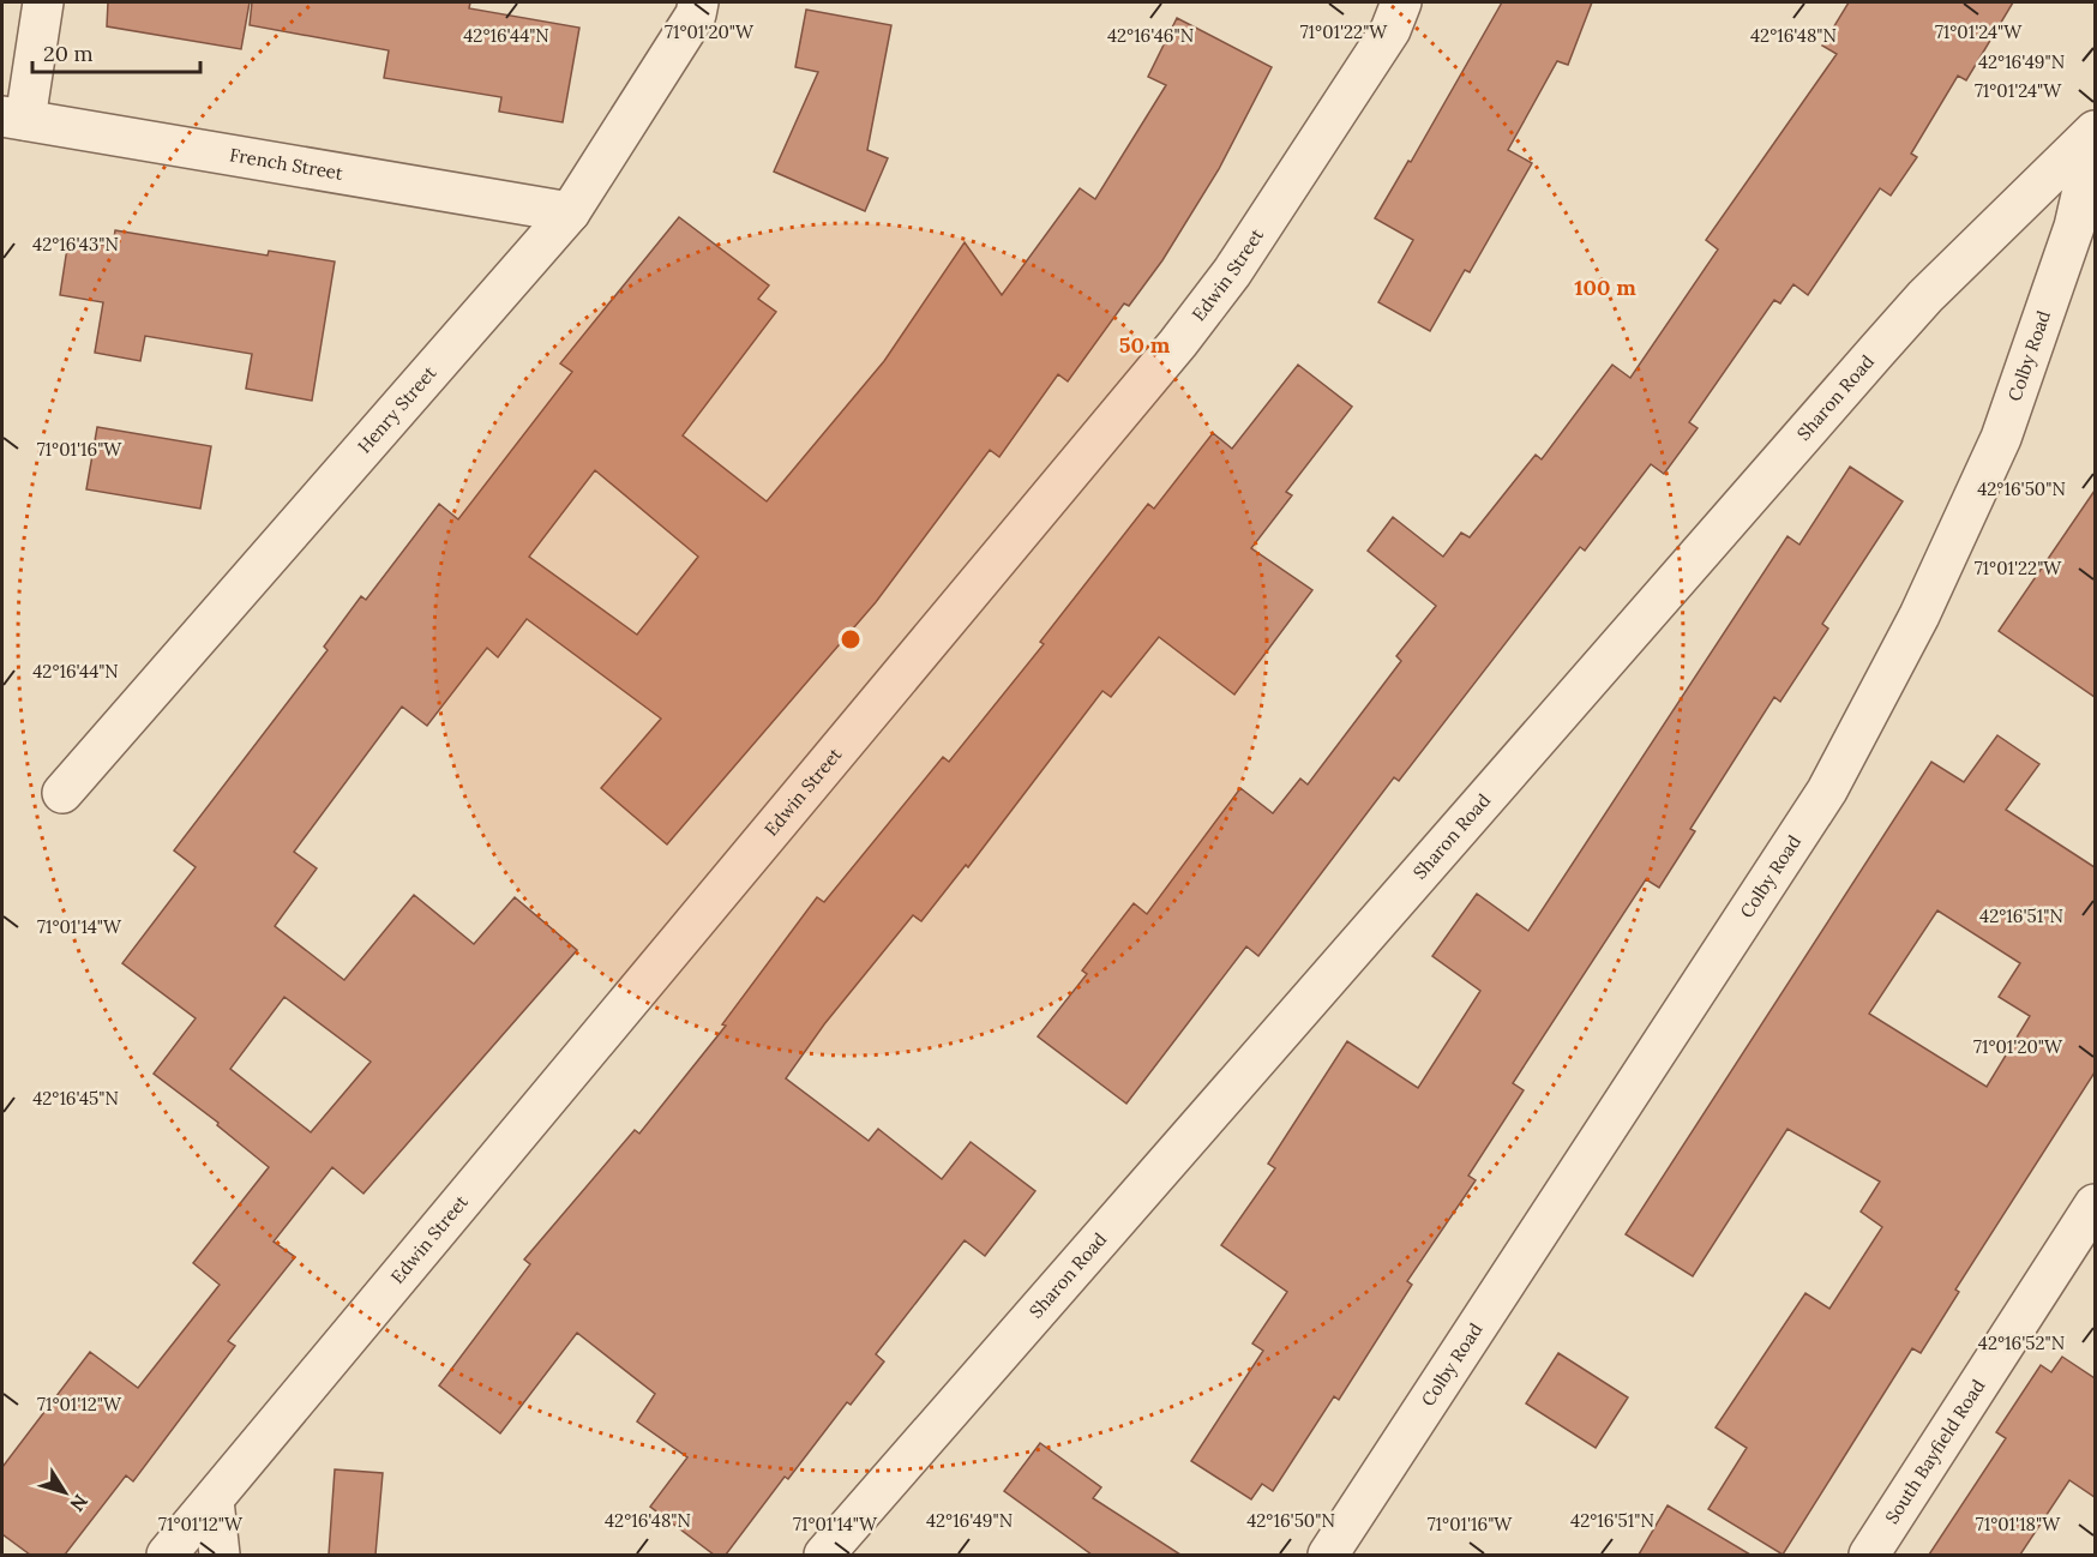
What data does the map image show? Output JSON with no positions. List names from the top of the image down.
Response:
{
  "streets": {
    "street": [
      "French Street",
      "Edwin Street",
      "Colby Road",
      "Sharon Road",
      "Henry Street",
      "South Bayfield Road"
    ]
  },
  "crossings": [
    ["French Street", "Henry Street"]
  ],
  "scale_bar": "20 m",
  "north": "bottom right",
  "coordinates": [
    "71°01'24\"W",
    "71°01'20\"W",
    "71°01'22\"W",
    "42°16'44\"N",
    "42°16'46\"N",
    "42°16'48\"N",
    "42°16'49\"N",
    "42°16'43\"N",
    "71°01'16\"W",
    "42°16'50\"N",
    "42°16'51\"N",
    "71°01'14\"W",
    "42°16'45\"N",
    "42°16'52\"N",
    "71°01'12\"W",
    "71°01'18\"W"
  ],
  "rings": ["100 m", "50 m"]
}
